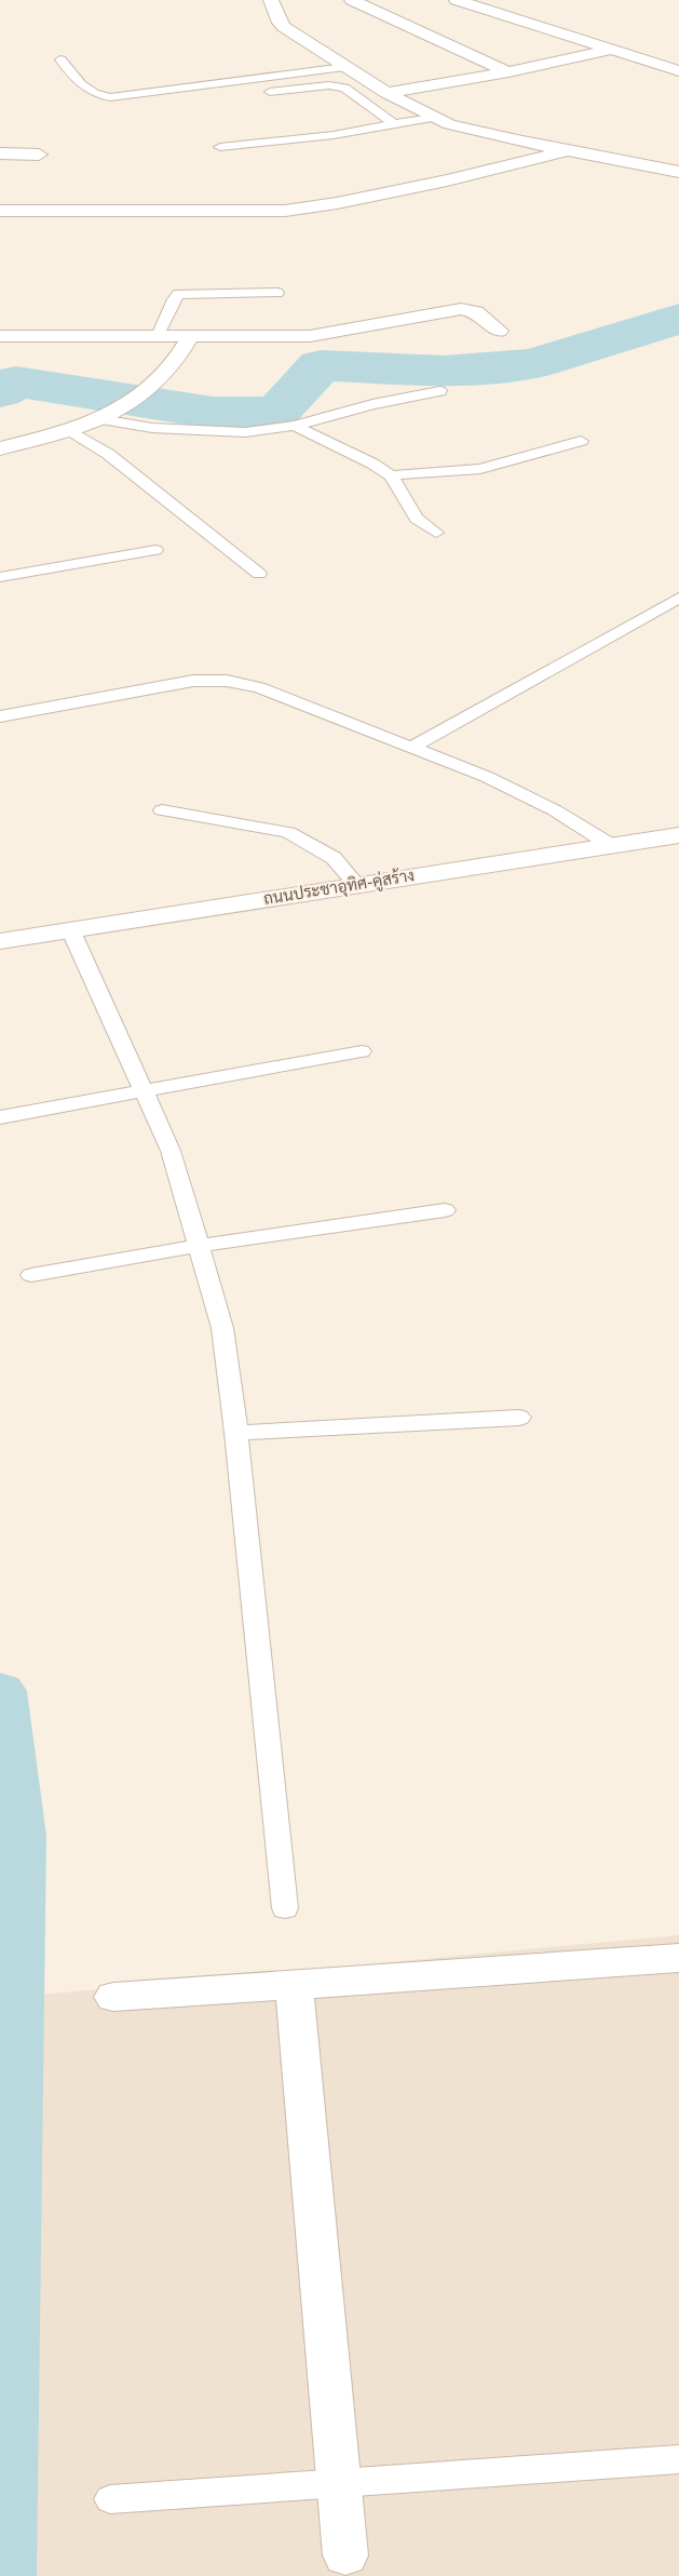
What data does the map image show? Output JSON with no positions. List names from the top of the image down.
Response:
{
  "streets": {
    "street": ["ถนนประชาอุทิศ-คู่สร้าง"]
  }
}
